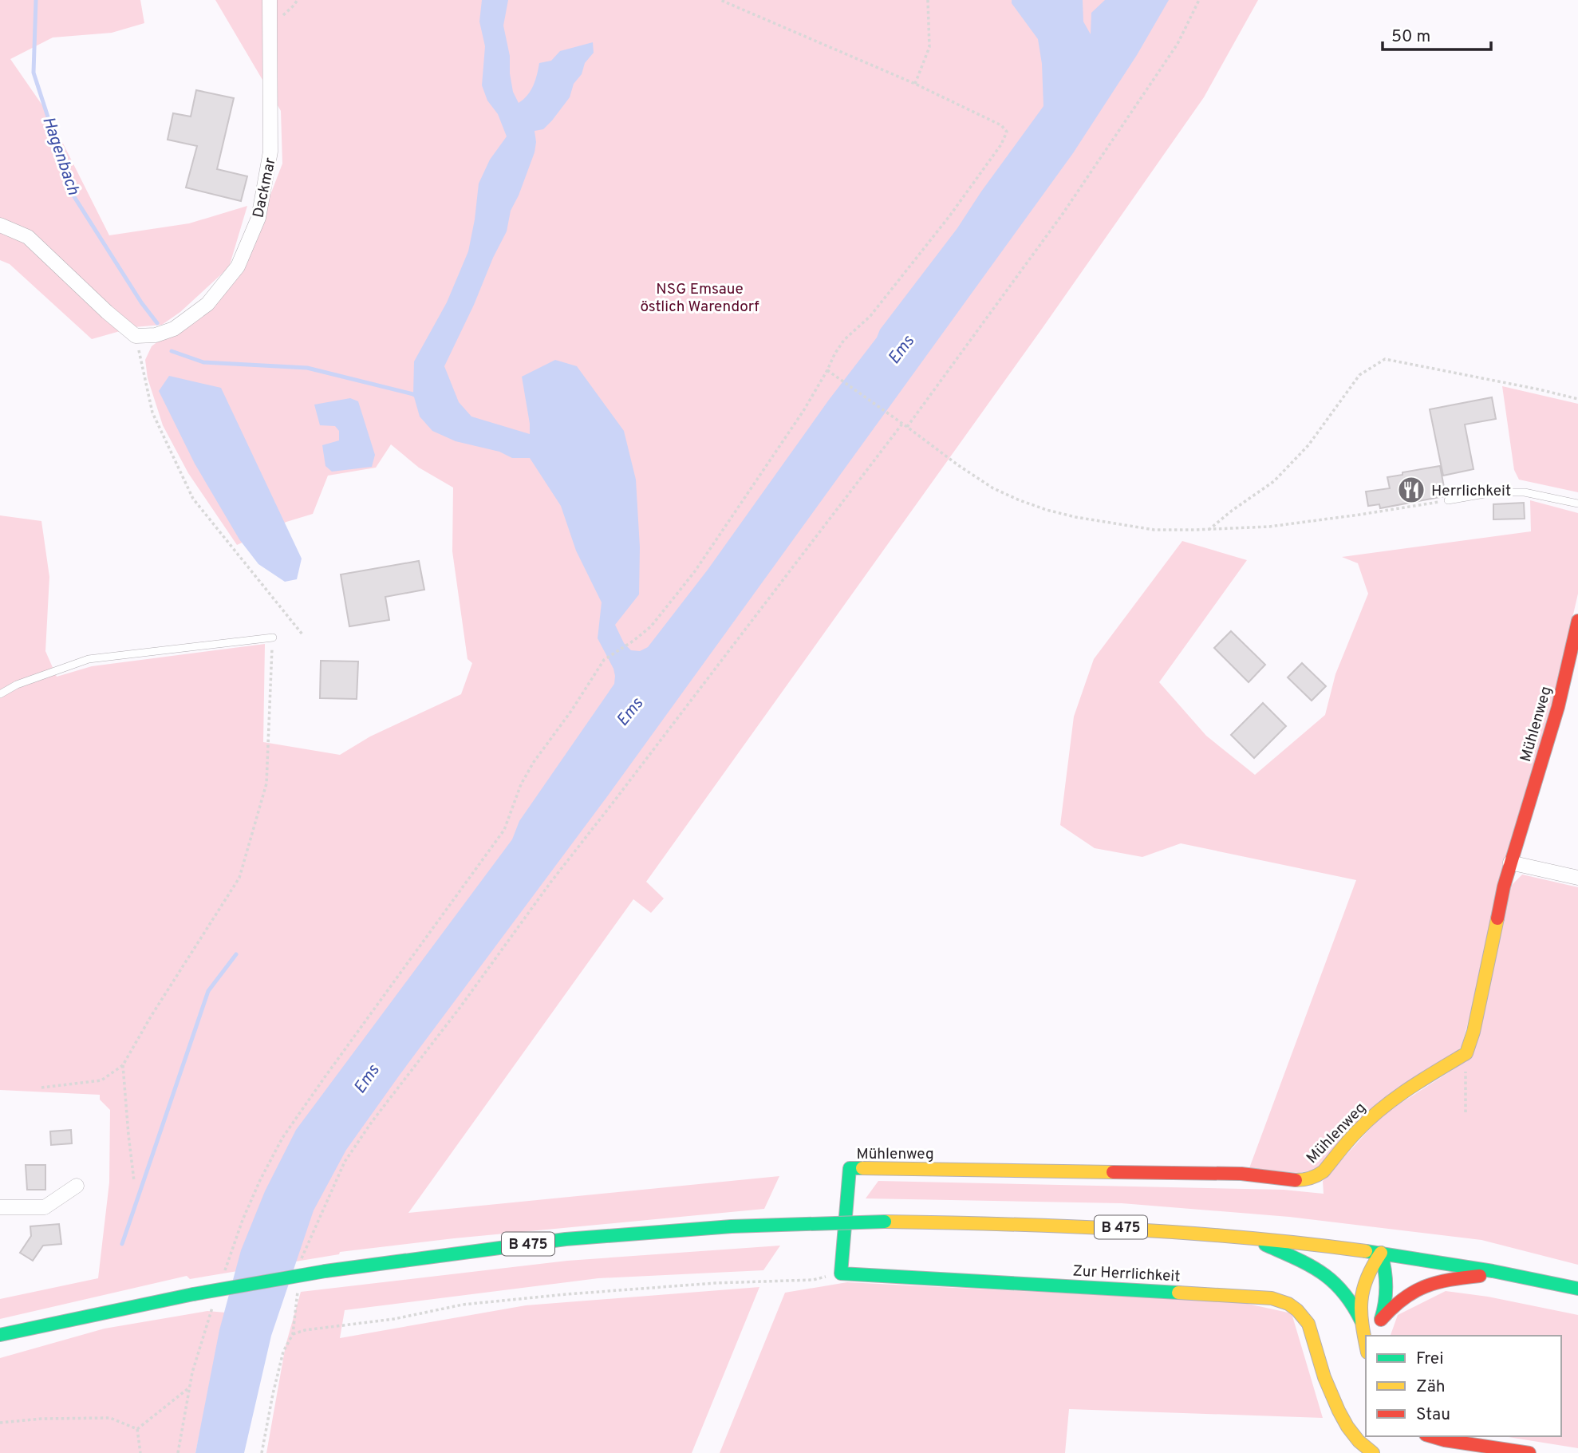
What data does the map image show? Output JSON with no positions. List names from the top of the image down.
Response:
{
  "streets": {
    "main road": ["Mühlenweg", "B 475", "Zur Herrlichkeit"],
    "street": ["Dackmar"]
  },
  "crossings": [
    ["Mühlenweg", "Zur Herrlichkeit"]
  ],
  "water": ["Hagenbach", "Ems"],
  "parks": ["NSG Emsaue östlich Warendorf"],
  "places": {
    "restaurant": ["Herrlichkeit"]
  },
  "legend": ["Frei", "Zäh", "Stau"],
  "scale_bar": "50 m"
}
